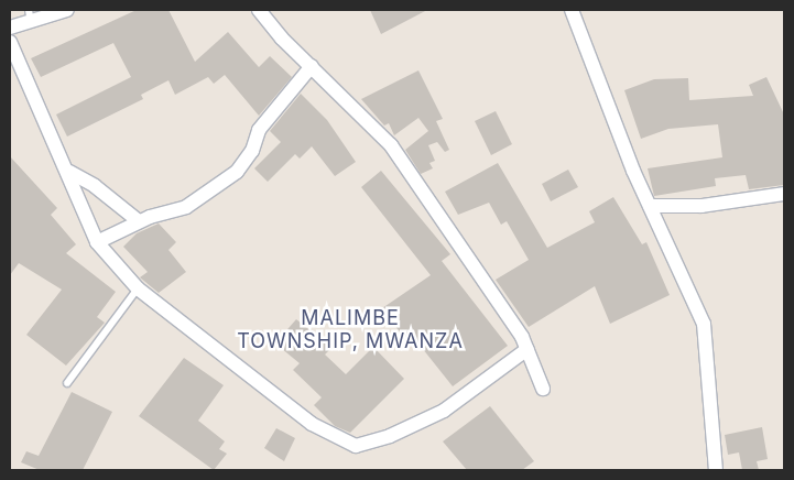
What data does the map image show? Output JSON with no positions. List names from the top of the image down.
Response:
{
  "districts": ["MALIMBE TOWNSHIP, MWANZA"]
}
